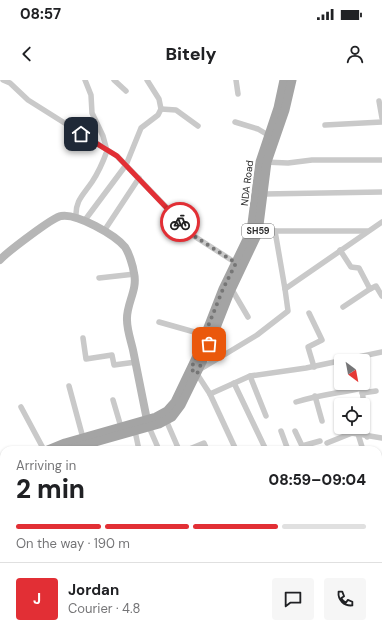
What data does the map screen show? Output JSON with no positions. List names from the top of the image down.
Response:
{
  "streets": {
    "main road": ["NDA Road", "SH59"]
  },
  "crossings": [
    ["NDA Road", "SH59"]
  ],
  "north": "bottom right",
  "page": {
    "status": "08:57",
    "header": "Bitely",
    "heading": ["2 min", "Arriving in", "08:59–09:04"],
    "panel": ["Jordan", "Courier · 4.8"],
    "bar": "On the way · 190 m",
    "round": "J"
  }
}
